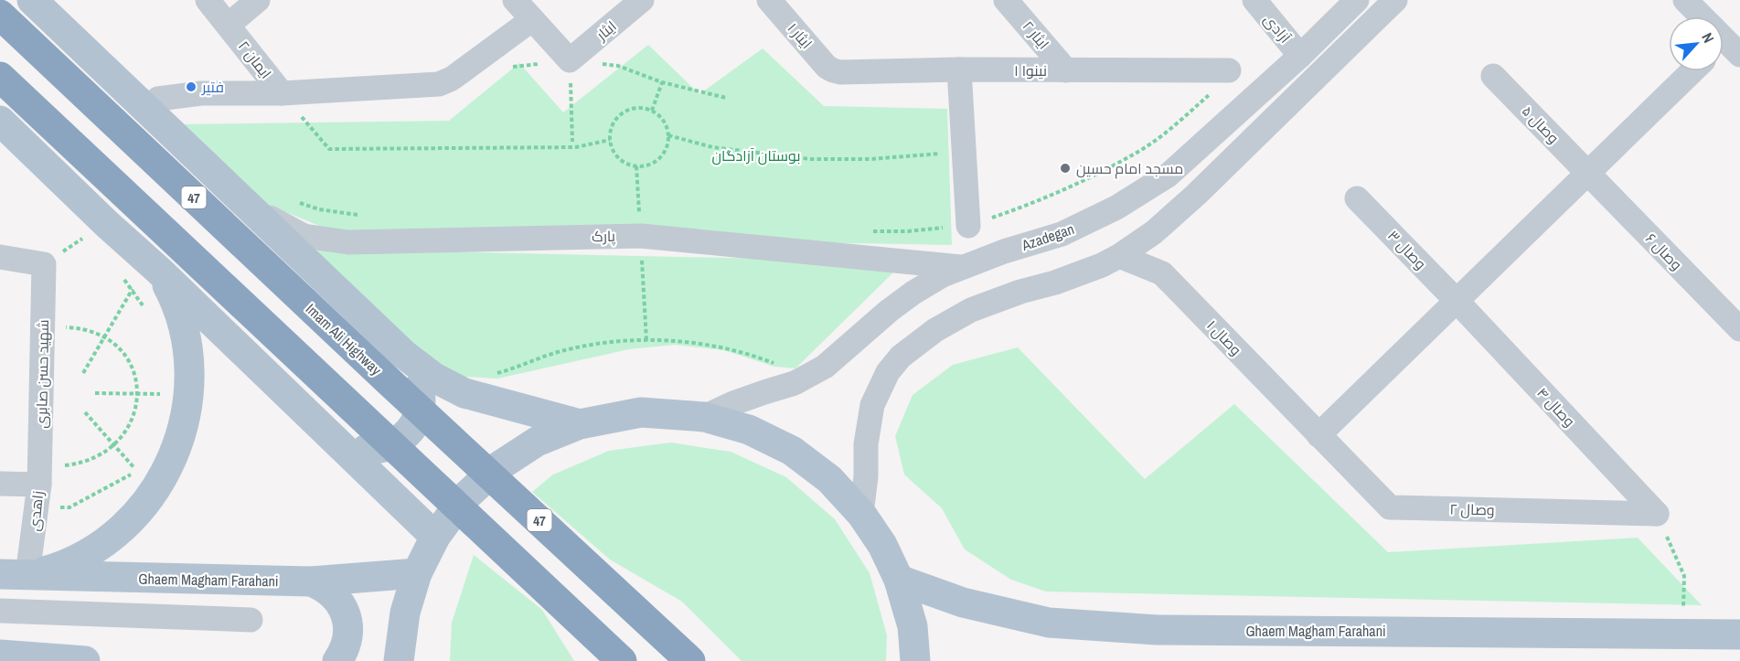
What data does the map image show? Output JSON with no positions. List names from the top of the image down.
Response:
{
  "streets": {
    "highway": ["47", "Imam Ali Highway"],
    "main road": ["Ghaem Magham Farahani"],
    "street": [
      "آزادی",
      "ایثار",
      "ایثار ۲",
      "ایثار ۱",
      "ایمان ۲",
      "نینوا ۱",
      "وصال ۵",
      "پارک",
      "Azadegan",
      "وصال ۳",
      "وصال ۶",
      "وصال ۱",
      "شهید حسن صابری",
      "وصال ۴",
      "وصال ۲",
      "زاهدی"
    ]
  },
  "crossings": [
    ["آزادی", "Azadegan"],
    ["ایثار ۲", "نینوا ۱"],
    ["ایثار ۱", "نینوا ۱"],
    ["وصال ۵", "وصال ۶"],
    ["پارک", "Azadegan"],
    ["وصال ۳", "وصال ۴"],
    ["وصال ۱", "وصال ۲"],
    ["شهید حسن صابری", "زاهدی"],
    ["وصال ۴", "وصال ۲"],
    ["زاهدی", "Ghaem Magham Farahani"]
  ],
  "parks": ["بوستان آزادگان"],
  "places": ["فتیر", "مسجد امام حسین"],
  "north": "top right"
}
